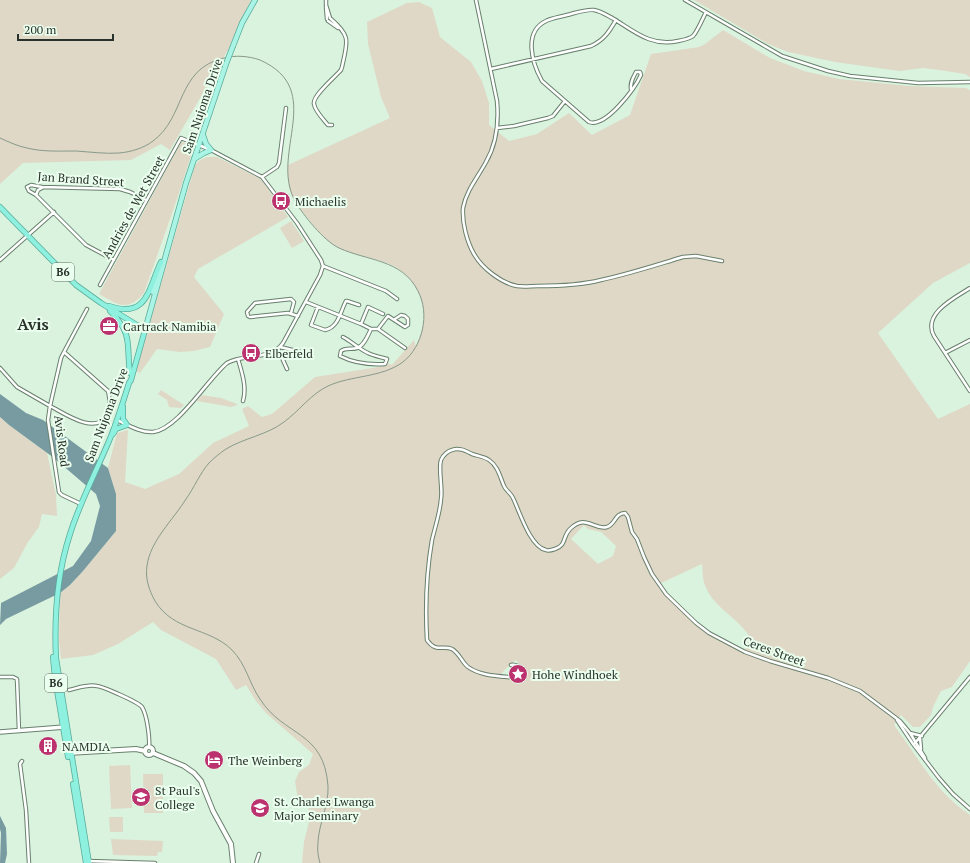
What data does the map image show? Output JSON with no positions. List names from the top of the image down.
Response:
{
  "streets": {
    "highway": ["Sam Nujoma Drive", "B6"],
    "street": [
      "Jan Brand Street",
      "Andries de Wet Street",
      "Avis Road",
      "Ceres Street"
    ]
  },
  "crossings": [
    ["Sam Nujoma Drive", "Andries de Wet Street"],
    ["Sam Nujoma Drive", "B6"],
    ["Sam Nujoma Drive", "Avis Road"],
    ["Jan Brand Street", "Andries de Wet Street"]
  ],
  "districts": ["Avis"],
  "places": {
    "bus stop": ["Michaelis", "Elberfeld"],
    "office": ["Cartrack Namibia"],
    "place": ["Hohe Windhoek"],
    "building": ["NAMDIA"],
    "hotel": ["The Weinberg"],
    "school or university": ["St Paul's College", "St. Charles Lwanga Major Seminary"]
  },
  "scale_bar": "200 m"
}
